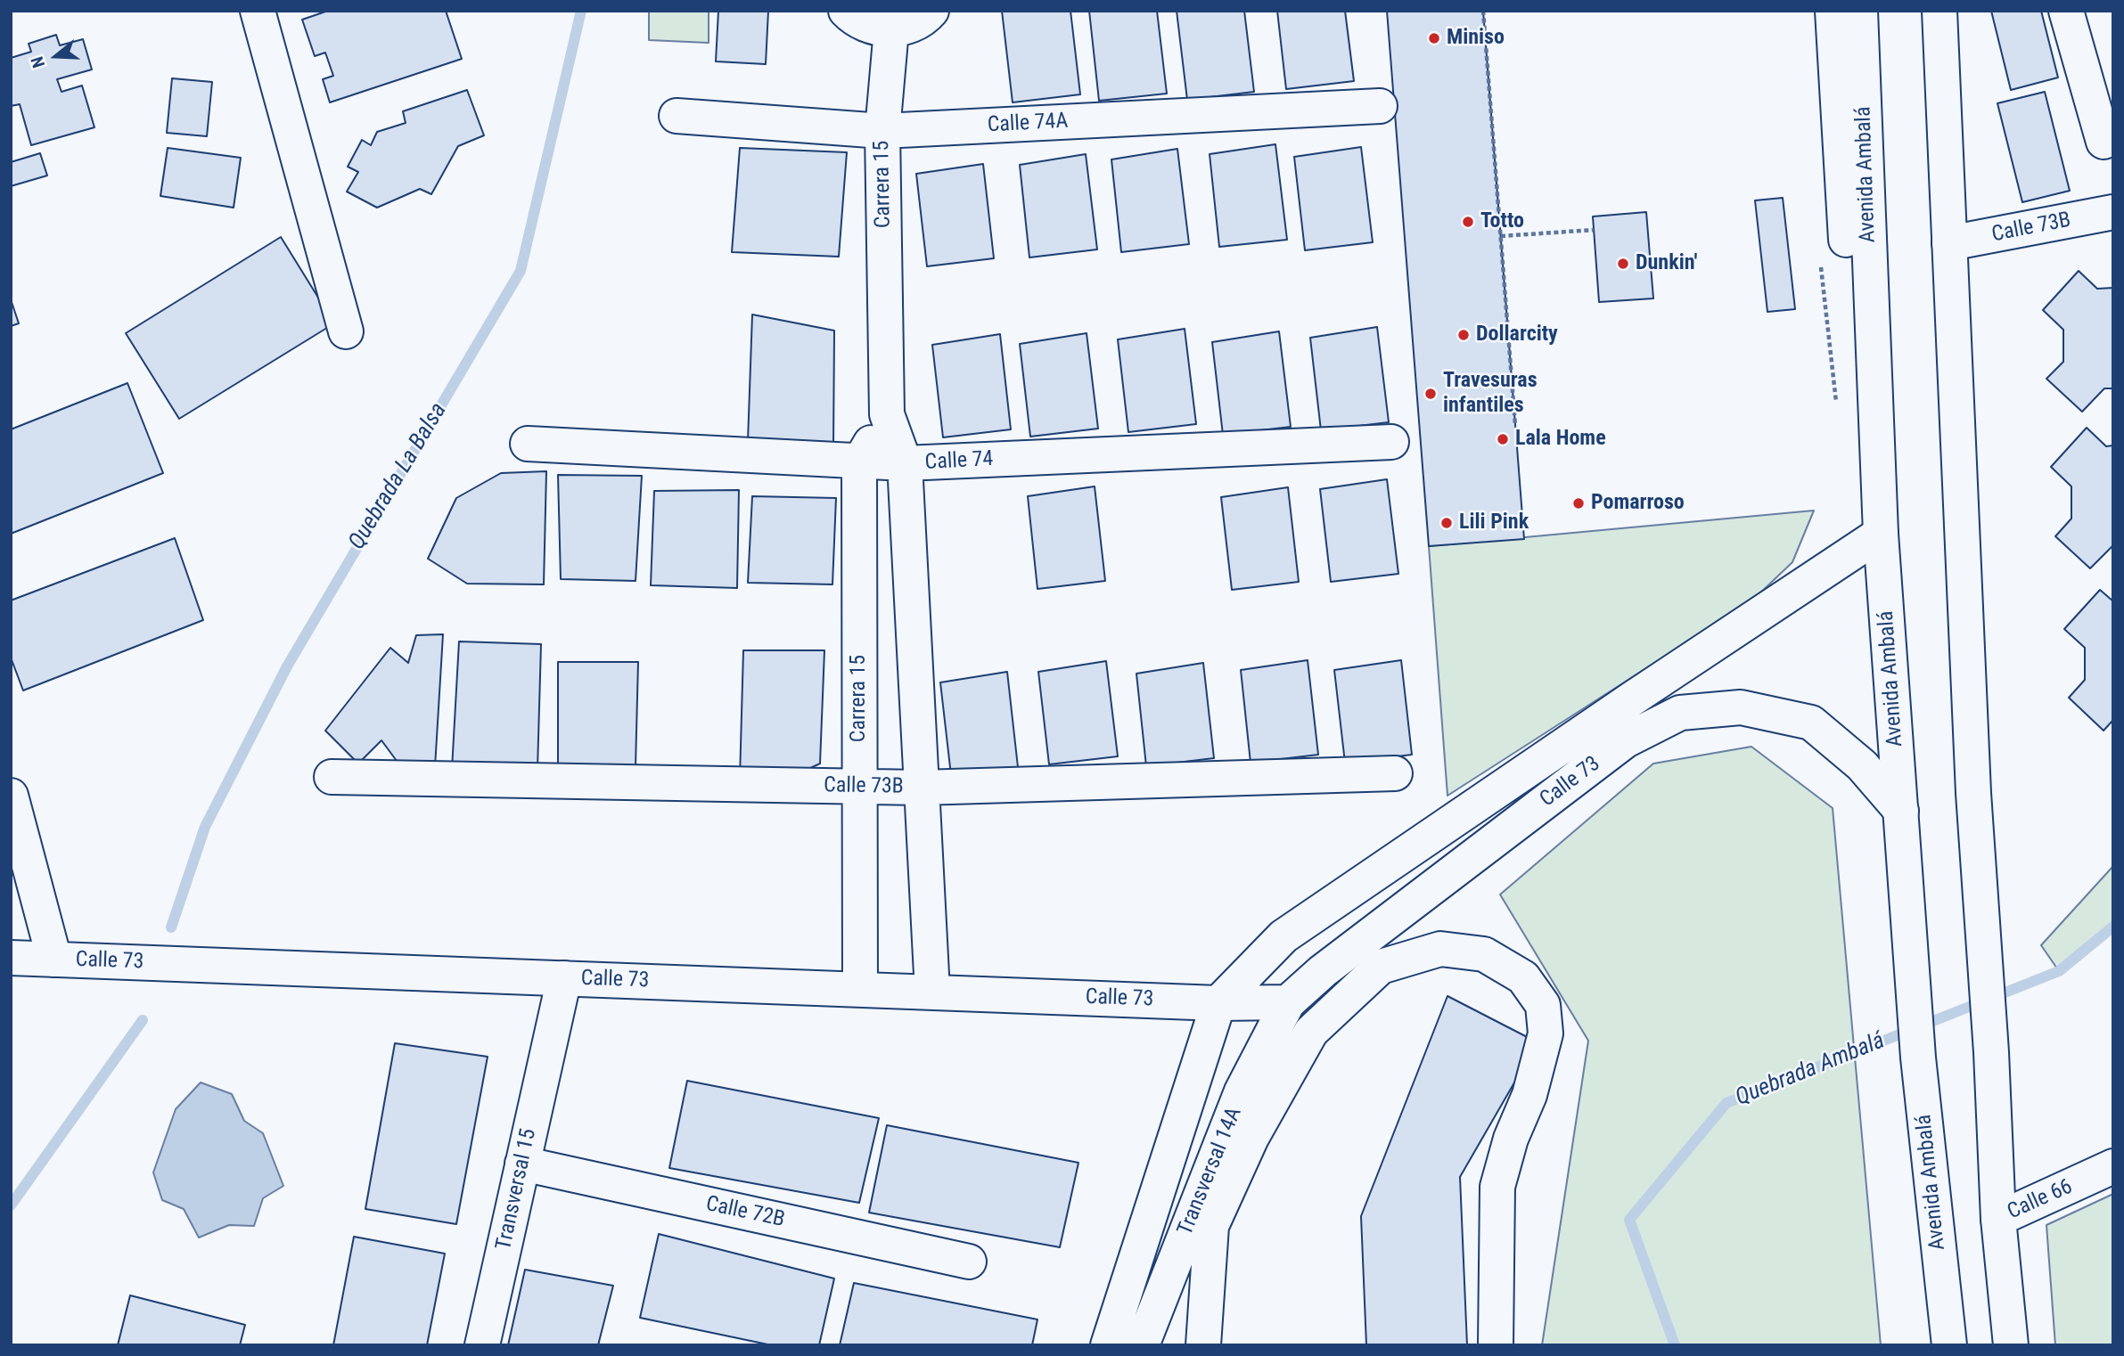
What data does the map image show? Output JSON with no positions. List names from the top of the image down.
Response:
{
  "streets": {
    "street": [
      "Calle 74A",
      "Avenida Ambalá",
      "Carrera 15",
      "Calle 73B",
      "Calle 74",
      "Calle 73",
      "Transversal 14A",
      "Transversal 15",
      "Calle 66",
      "Calle 72B"
    ]
  },
  "crossings": [
    ["Calle 74A", "Carrera 15"],
    ["Avenida Ambalá", "Calle 73"],
    ["Carrera 15", "Calle 73B"],
    ["Carrera 15", "Calle 74"],
    ["Carrera 15", "Calle 73"],
    ["Calle 73", "Transversal 14A"],
    ["Calle 73", "Transversal 15"],
    ["Transversal 15", "Calle 72B"]
  ],
  "water": ["Quebrada La Balsa", "Quebrada Ambalá"],
  "places": [
    "Miniso",
    "Totto",
    "Dunkin'",
    "Dollarcity",
    "Travesuras infantiles",
    "Lala Home",
    "Pomarroso",
    "Lili Pink"
  ],
  "north": "left"
}
